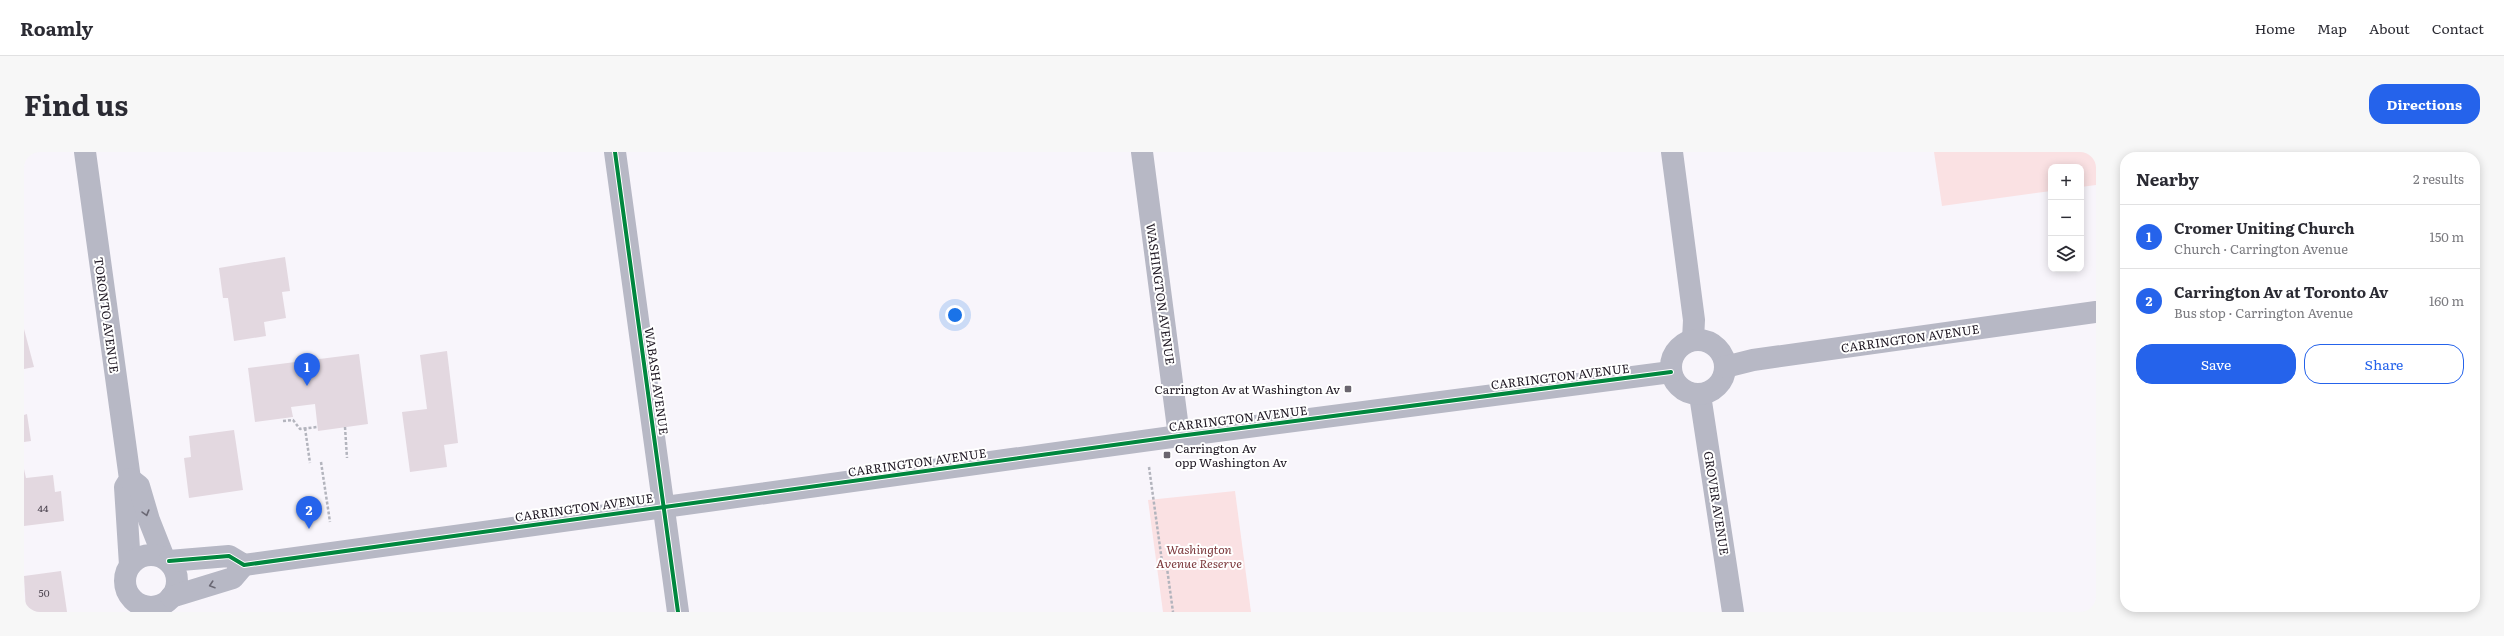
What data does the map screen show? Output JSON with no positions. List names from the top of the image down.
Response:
{
  "streets": {
    "street": [
      "WASHINGTON AVENUE",
      "TORONTO AVENUE",
      "CARRINGTON AVENUE",
      "WABASH AVENUE",
      "GROVER AVENUE"
    ]
  },
  "crossings": [
    ["WASHINGTON AVENUE", "CARRINGTON AVENUE"],
    ["CARRINGTON AVENUE", "WABASH AVENUE"],
    ["CARRINGTON AVENUE", "GROVER AVENUE"]
  ],
  "parks": ["Washington Avenue Reserve"],
  "places": {
    "transit": ["Carrington Av at Washington Av", "Carrington Av opp Washington Av"]
  },
  "house_numbers": ["44", "50"],
  "page": {
    "header": "Roamly",
    "nav": [
      "Home",
      "Map",
      "About",
      "Contact"
    ],
    "title": "Find us",
    "buttons": [
      "Directions",
      ["Save", "Share"]
    ],
    "heading": ["Nearby", "2 results"],
    "map_buttons": ["+", "−"],
    "list": [
      {
        "mark": "1",
        "name": "Cromer Uniting Church",
        "note": "Church · Carrington Avenue",
        "value": "150 m"
      },
      {
        "mark": "2",
        "name": "Carrington Av at Toronto Av",
        "note": "Bus stop · Carrington Avenue",
        "value": "160 m"
      }
    ],
    "pins": ["1", "2"]
  }
}
